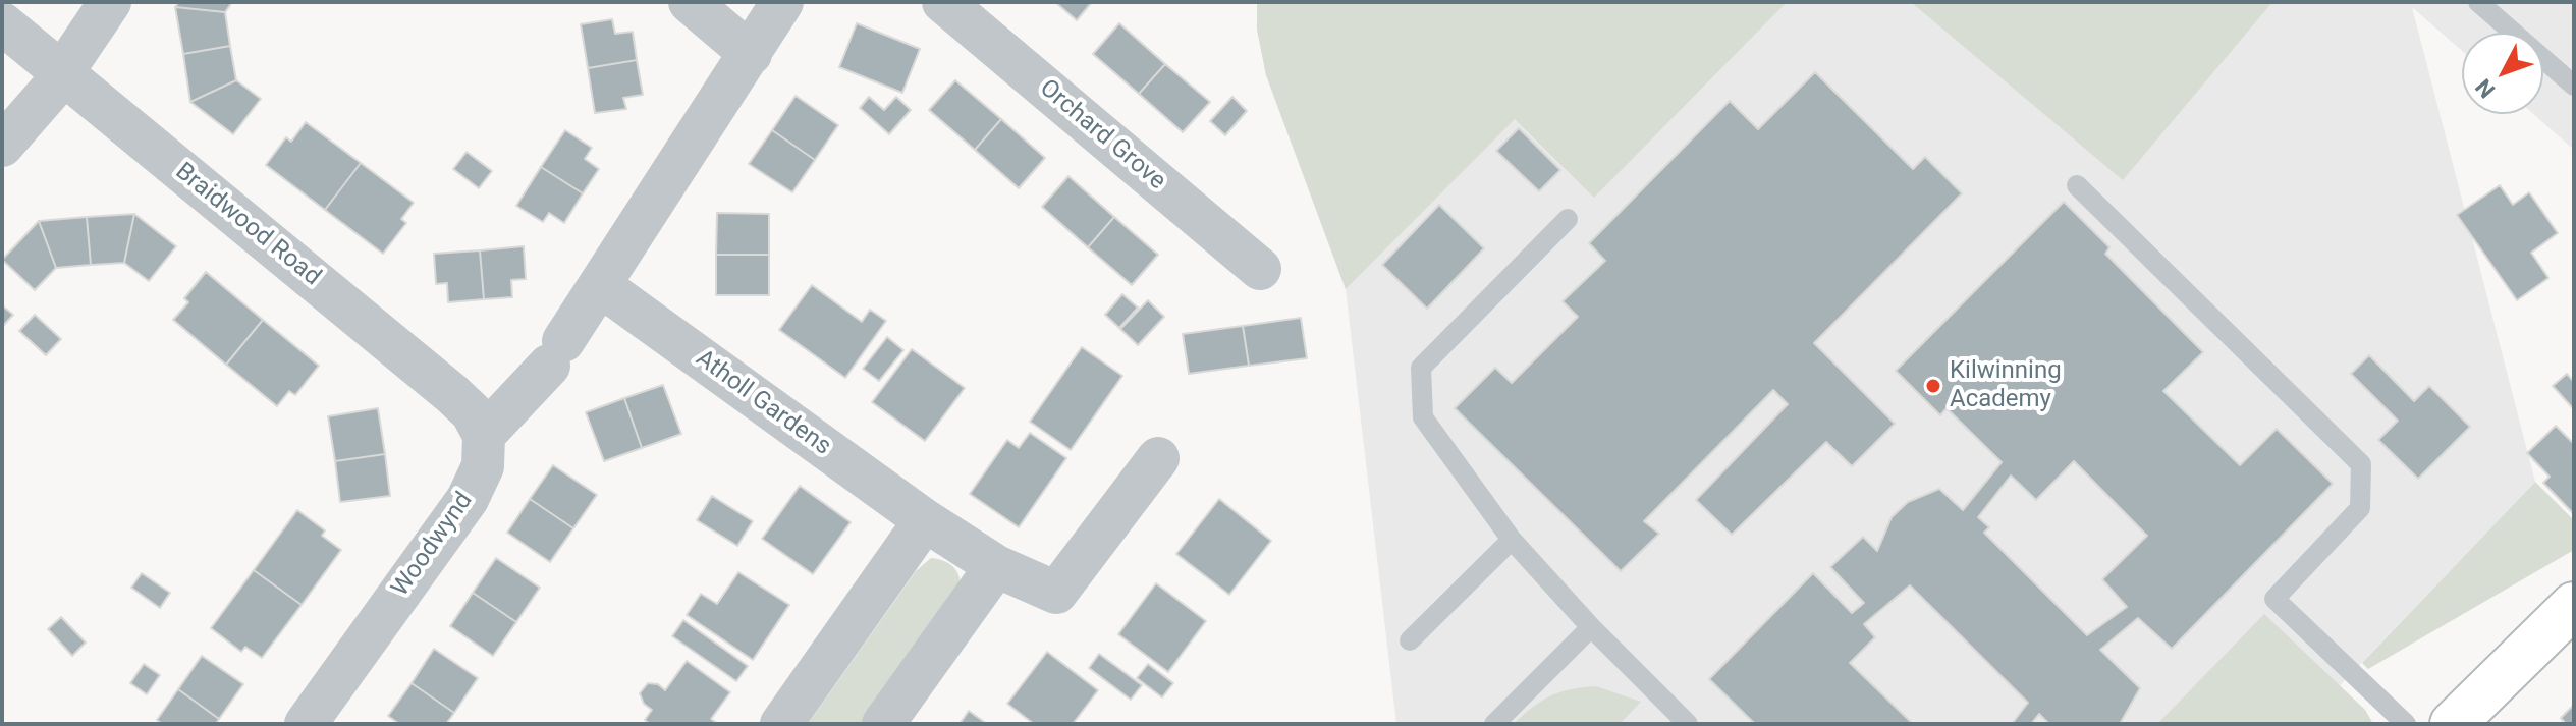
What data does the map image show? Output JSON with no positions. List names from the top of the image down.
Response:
{
  "streets": {
    "street": [
      "Orchard Grove",
      "Braidwood Road",
      "Atholl Gardens",
      "Woodwynd"
    ]
  },
  "crossings": [
    ["Braidwood Road", "Woodwynd"]
  ],
  "places": ["Kilwinning Academy"],
  "north": "bottom left"
}
